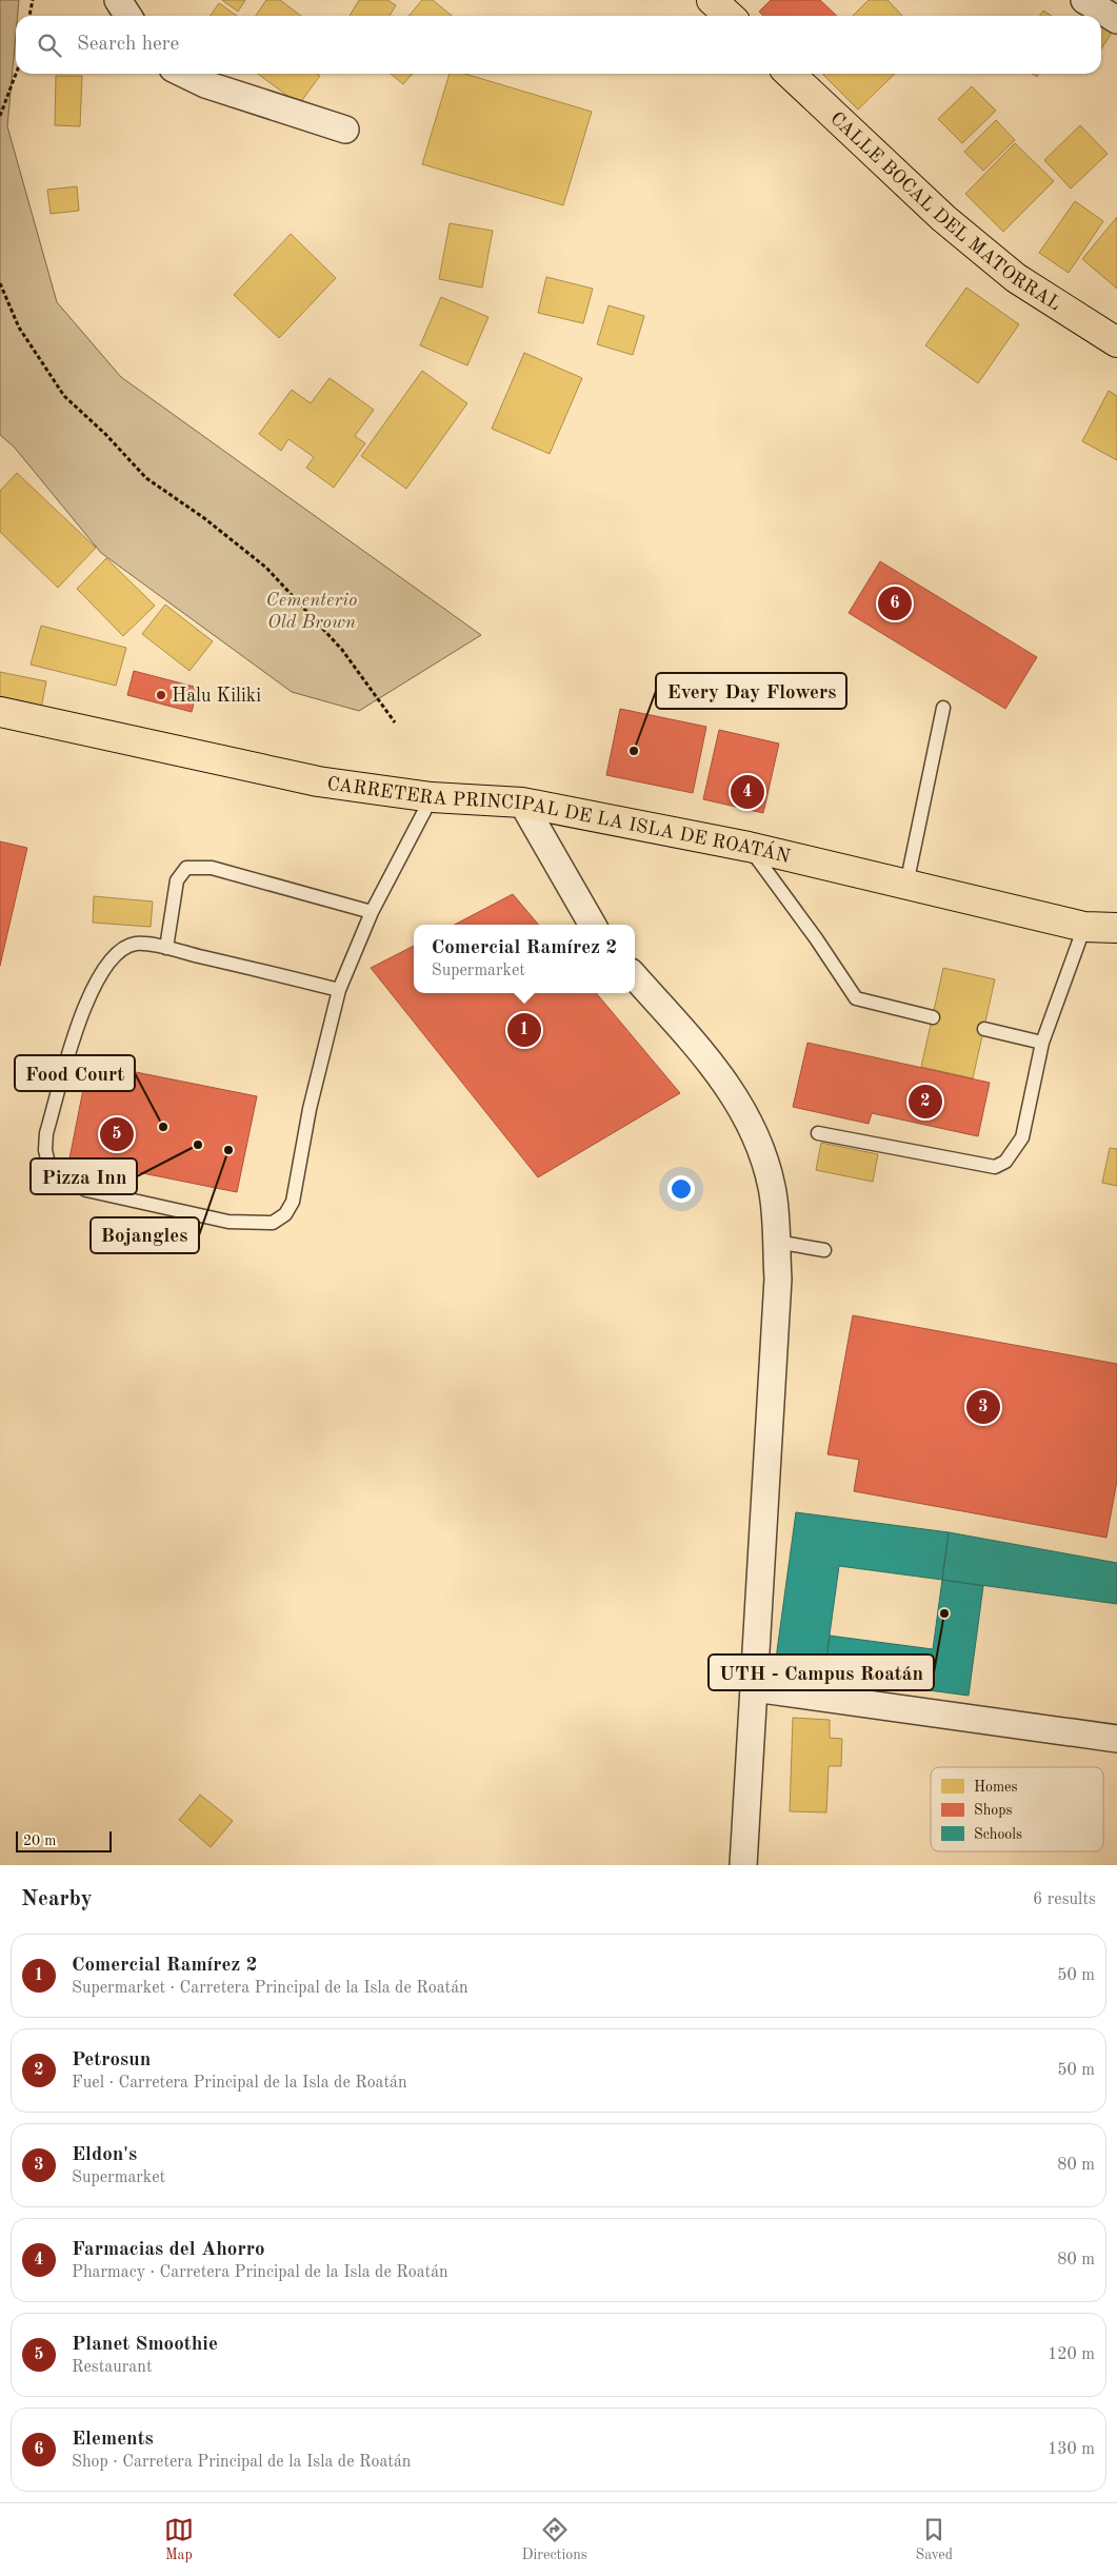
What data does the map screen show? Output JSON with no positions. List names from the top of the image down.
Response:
{
  "streets": {
    "main road": ["CALLE BOCAL DEL MATORRAL", "CARRETERA PRINCIPAL DE LA ISLA DE ROATÁN"]
  },
  "parks": ["Cementerio Old Brown"],
  "places": [
    "Halu Kiliki",
    "Every Day Flowers",
    "Food Court",
    "Pizza Inn",
    "Bojangles",
    "UTH - Campus Roatán"
  ],
  "legend": ["Homes", "Shops", "Schools"],
  "scale_bar": "20 m",
  "page": {
    "search": "Search here",
    "pins": [
      "6",
      "4",
      "1",
      "2",
      "5",
      "3"
    ],
    "popup": ["Comercial Ramírez 2", "Supermarket"],
    "scale": "20 m",
    "heading": ["Nearby", "6 results"],
    "list": [
      {
        "mark": "1",
        "name": "Comercial Ramírez 2",
        "note": "Supermarket · Carretera Principal de la Isla de Roatán",
        "value": "50 m"
      },
      {
        "mark": "2",
        "name": "Petrosun",
        "note": "Fuel · Carretera Principal de la Isla de Roatán",
        "value": "50 m"
      },
      {
        "mark": "3",
        "name": "Eldon's",
        "note": "Supermarket",
        "value": "80 m"
      },
      {
        "mark": "4",
        "name": "Farmacias del Ahorro",
        "note": "Pharmacy · Carretera Principal de la Isla de Roatán",
        "value": "80 m"
      },
      {
        "mark": "5",
        "name": "Planet Smoothie",
        "note": "Restaurant",
        "value": "120 m"
      },
      {
        "mark": "6",
        "name": "Elements",
        "note": "Shop · Carretera Principal de la Isla de Roatán",
        "value": "130 m"
      }
    ],
    "nav": ["Map", "Directions", "Saved"]
  }
}
